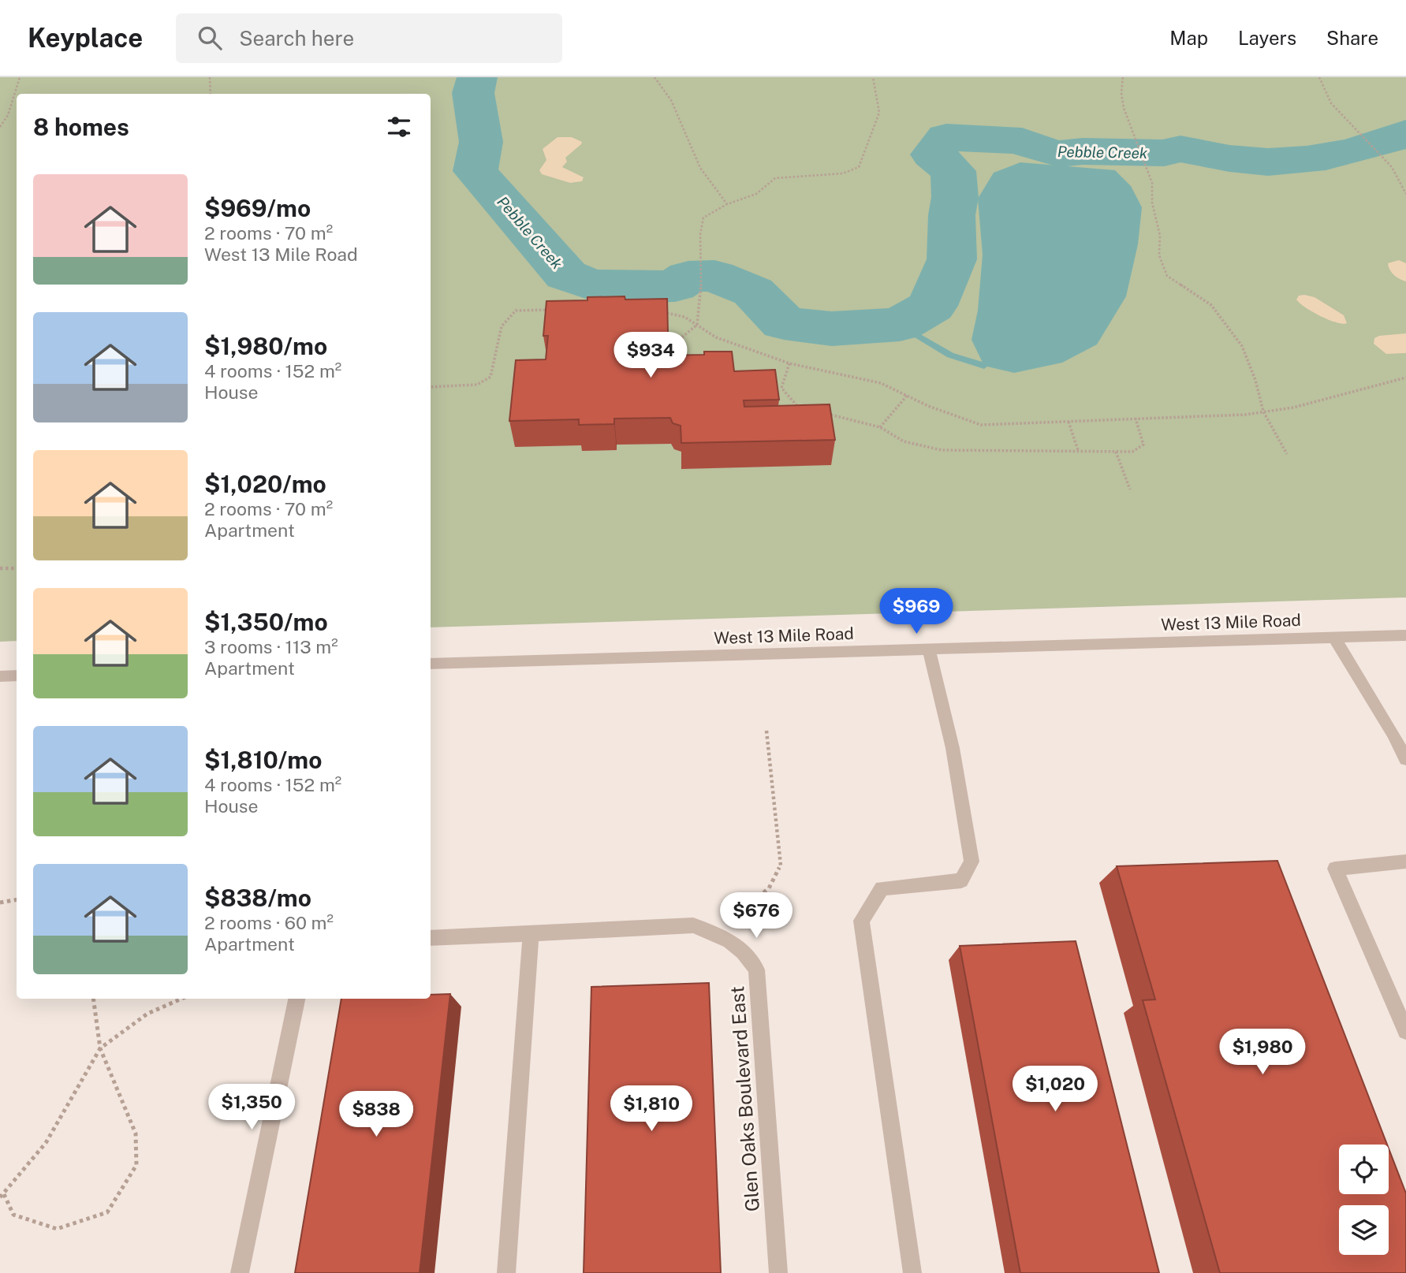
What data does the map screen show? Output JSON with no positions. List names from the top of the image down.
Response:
{
  "streets": {
    "street": ["West 13 Mile Road", "Glen Oaks Boulevard East"]
  },
  "water": ["Pebble Creek"],
  "page": {
    "header": "Keyplace",
    "search": "Search here",
    "nav": ["Map", "Layers", "Share"],
    "heading": "8 homes",
    "list": [
      {
        "name": "$969/mo",
        "note": "2 rooms · 70 m² · West 13 Mile Road"
      },
      {
        "name": "$1,980/mo",
        "note": "4 rooms · 152 m² · House"
      },
      {
        "name": "$1,020/mo",
        "note": "2 rooms · 70 m² · Apartment"
      },
      {
        "name": "$1,350/mo",
        "note": "3 rooms · 113 m² · Apartment"
      },
      {
        "name": "$1,810/mo",
        "note": "4 rooms · 152 m² · House"
      },
      {
        "name": "$838/mo",
        "note": "2 rooms · 60 m² · Apartment"
      }
    ],
    "price": [
      "$934",
      "$969",
      "$676",
      "$1,980",
      "$1,020",
      "$1,350",
      "$1,810",
      "$838"
    ]
  }
}
